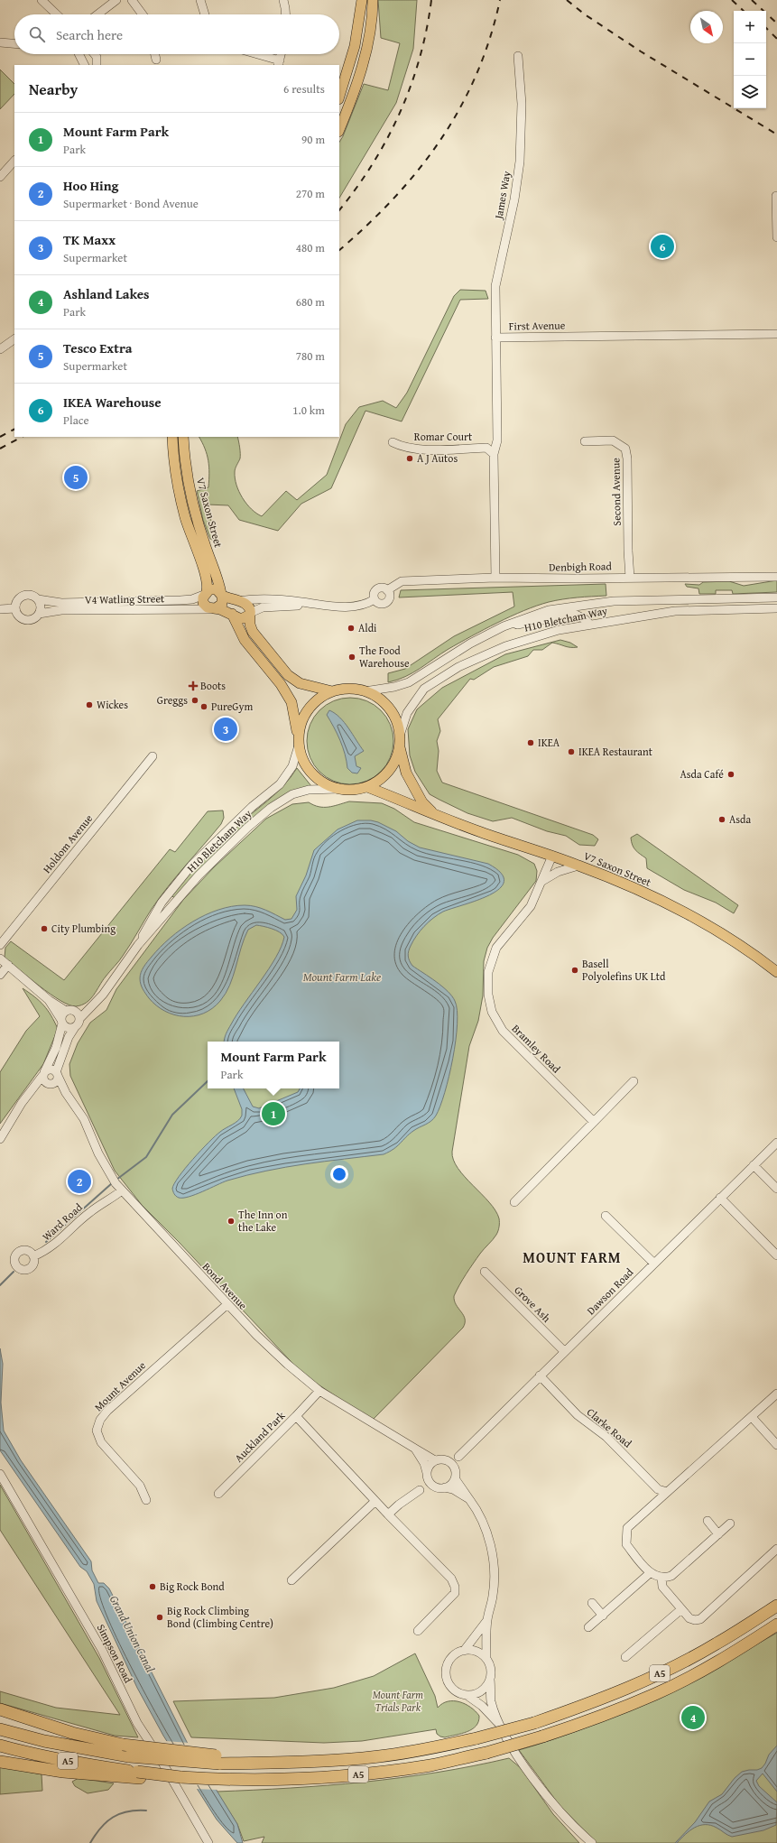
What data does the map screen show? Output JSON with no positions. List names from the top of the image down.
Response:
{
  "streets": {
    "highway": ["A5"],
    "main road": ["V7 Saxon Street"],
    "street": [
      "James Way",
      "First Avenue",
      "Romar Court",
      "Second Avenue",
      "Denbigh Road",
      "V4 Watling Street",
      "H10 Bletcham Way",
      "Holdom Avenue",
      "Bramley Road",
      "Ward Road",
      "Bond Avenue",
      "Dawson Road",
      "Grove Ash",
      "Mount Avenue",
      "Clarke Road",
      "Auckland Park",
      "Simpson Road"
    ]
  },
  "crossings": [
    ["James Way", "First Avenue"],
    ["First Avenue", "Romar Court"],
    ["First Avenue", "Denbigh Road"],
    ["Second Avenue", "Denbigh Road"],
    ["V7 Saxon Street", "V4 Watling Street"],
    ["V7 Saxon Street", "H10 Bletcham Way"],
    ["V7 Saxon Street", "Bramley Road"],
    ["Ward Road", "Bond Avenue"],
    ["Bond Avenue", "Dawson Road"],
    ["Bond Avenue", "Mount Avenue"],
    ["Dawson Road", "Grove Ash"],
    ["Dawson Road", "Clarke Road"]
  ],
  "districts": ["MOUNT FARM"],
  "water": ["Mount Farm Lake", "Grand Union Canal"],
  "parks": ["Mount Farm Trials Park"],
  "places": {
    "other": [
      "A J Autos",
      "Aldi",
      "The Food Warehouse",
      "Greggs",
      "Wickes",
      "PureGym",
      "IKEA",
      "IKEA Restaurant",
      "Asda Café",
      "Asda",
      "City Plumbing",
      "Basell Polyolefins UK Ltd",
      "The Inn on the Lake",
      "Big Rock Bond",
      "Big Rock Climbing Bond (Climbing Centre)"
    ],
    "health": ["Boots"]
  },
  "north": "bottom right",
  "page": {
    "map_buttons": ["+", "−"],
    "search": "Search here",
    "heading": ["Nearby", "6 results"],
    "list": [
      {
        "mark": "1",
        "name": "Mount Farm Park",
        "note": "Park",
        "value": "90 m"
      },
      {
        "mark": "2",
        "name": "Hoo Hing",
        "note": "Supermarket · Bond Avenue",
        "value": "270 m"
      },
      {
        "mark": "3",
        "name": "TK Maxx",
        "note": "Supermarket",
        "value": "480 m"
      },
      {
        "mark": "4",
        "name": "Ashland Lakes",
        "note": "Park",
        "value": "680 m"
      },
      {
        "mark": "5",
        "name": "Tesco Extra",
        "note": "Supermarket",
        "value": "780 m"
      },
      {
        "mark": "6",
        "name": "IKEA Warehouse",
        "note": "Place",
        "value": "1.0 km"
      }
    ],
    "pins": [
      "6",
      "5",
      "3",
      "1",
      "2",
      "4"
    ],
    "popup": ["Mount Farm Park", "Park"]
  }
}
